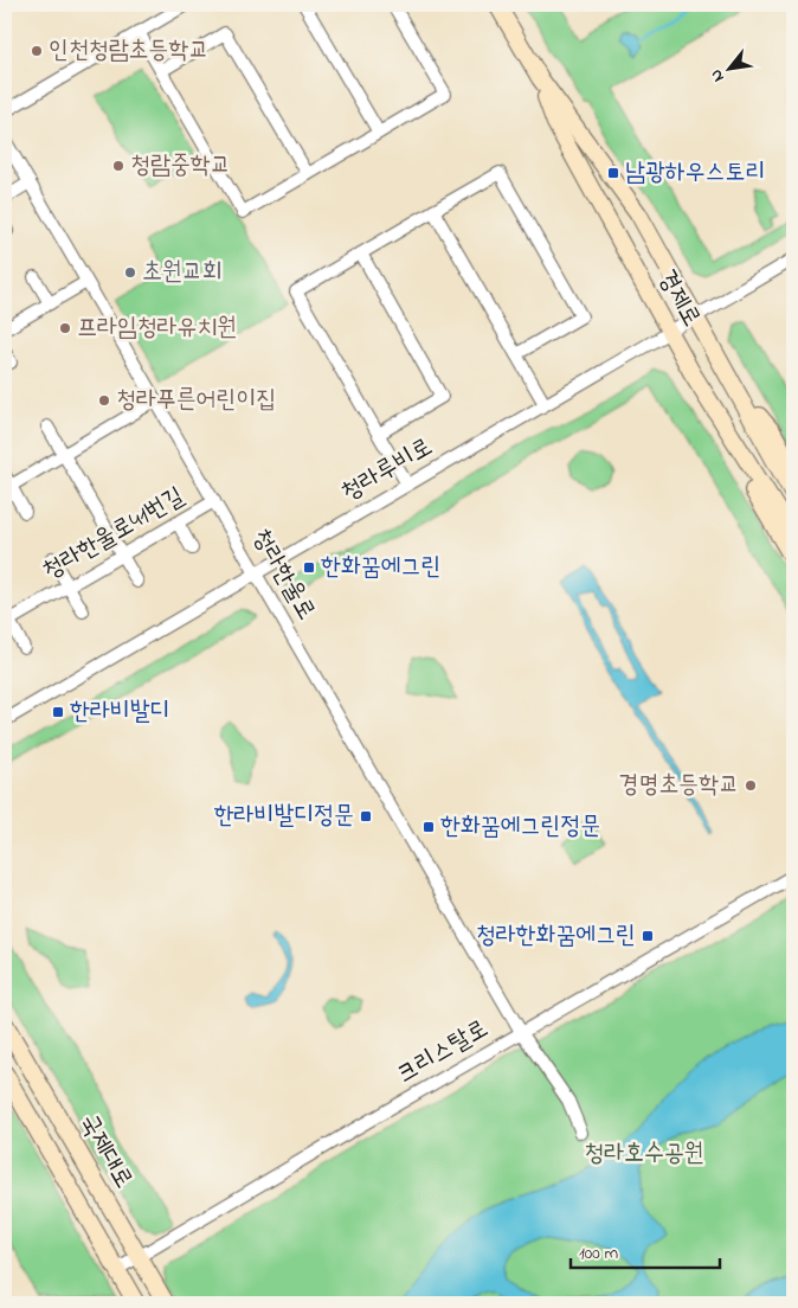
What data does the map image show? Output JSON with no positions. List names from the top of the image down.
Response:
{
  "streets": {
    "main road": ["경제로", "국제대로"],
    "street": [
      "청라루비로",
      "청라한울로41번길",
      "청라한울로",
      "크리스탈로"
    ]
  },
  "crossings": [
    ["경제로", "청라루비로"],
    ["청라루비로", "청라한울로"],
    ["청라한울로41번길", "청라한울로"],
    ["청라한울로", "크리스탈로"],
    ["크리스탈로", "국제대로"]
  ],
  "parks": ["청라호수공원"],
  "places": {
    "other": [
      "인천청람초등학교",
      "청람중학교",
      "초원교회",
      "프라임청라유치원",
      "청라푸른어린이집",
      "경명초등학교"
    ],
    "transit": [
      "남광하우스토리",
      "한화꿈에그린",
      "한라비발디",
      "한라비발디정문",
      "한화꿈에그린정문",
      "청라한화꿈에그린"
    ]
  },
  "scale_bar": "100 m",
  "north": "bottom left"
}
